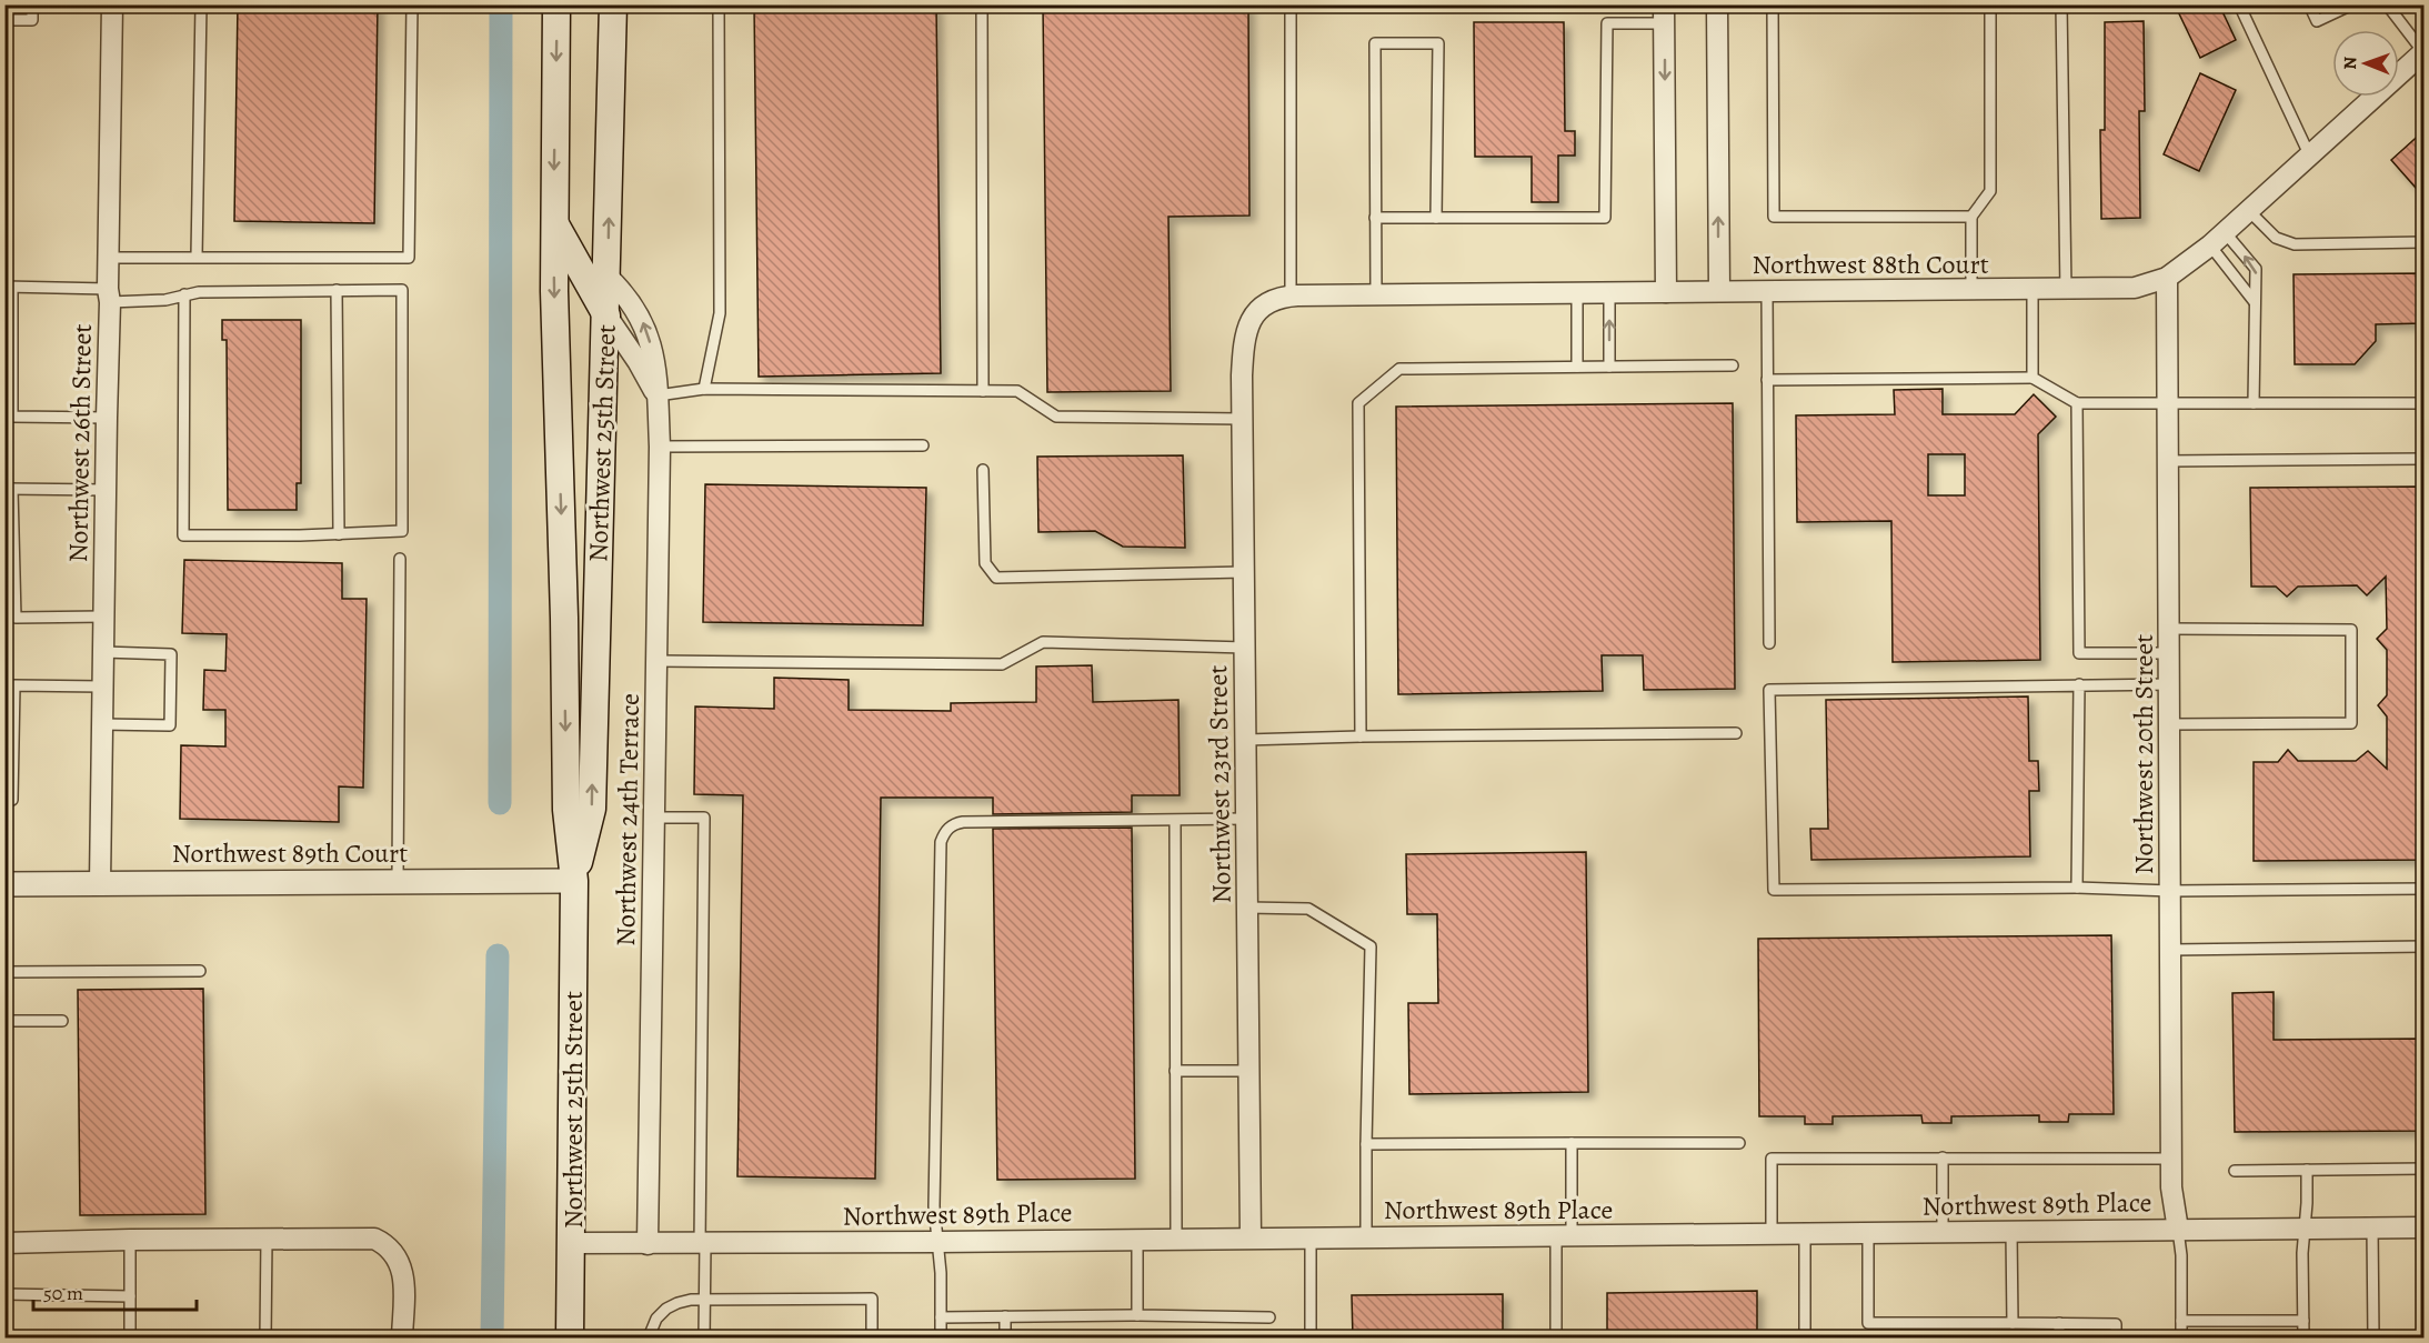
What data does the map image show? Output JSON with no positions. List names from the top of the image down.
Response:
{
  "streets": {
    "main road": ["Northwest 25th Street"],
    "street": [
      "Northwest 88th Court",
      "Northwest 26th Street",
      "Northwest 20th Street",
      "Northwest 23rd Street",
      "Northwest 24th Terrace",
      "Northwest 89th Court",
      "Northwest 89th Place"
    ]
  },
  "crossings": [
    ["Northwest 88th Court", "Northwest 20th Street"],
    ["Northwest 88th Court", "Northwest 23rd Street"],
    ["Northwest 26th Street", "Northwest 89th Court"],
    ["Northwest 25th Street", "Northwest 24th Terrace"],
    ["Northwest 25th Street", "Northwest 89th Court"],
    ["Northwest 25th Street", "Northwest 89th Place"],
    ["Northwest 20th Street", "Northwest 89th Place"],
    ["Northwest 23rd Street", "Northwest 89th Place"],
    ["Northwest 24th Terrace", "Northwest 89th Place"]
  ],
  "scale_bar": "50 m",
  "north": "left"
}
